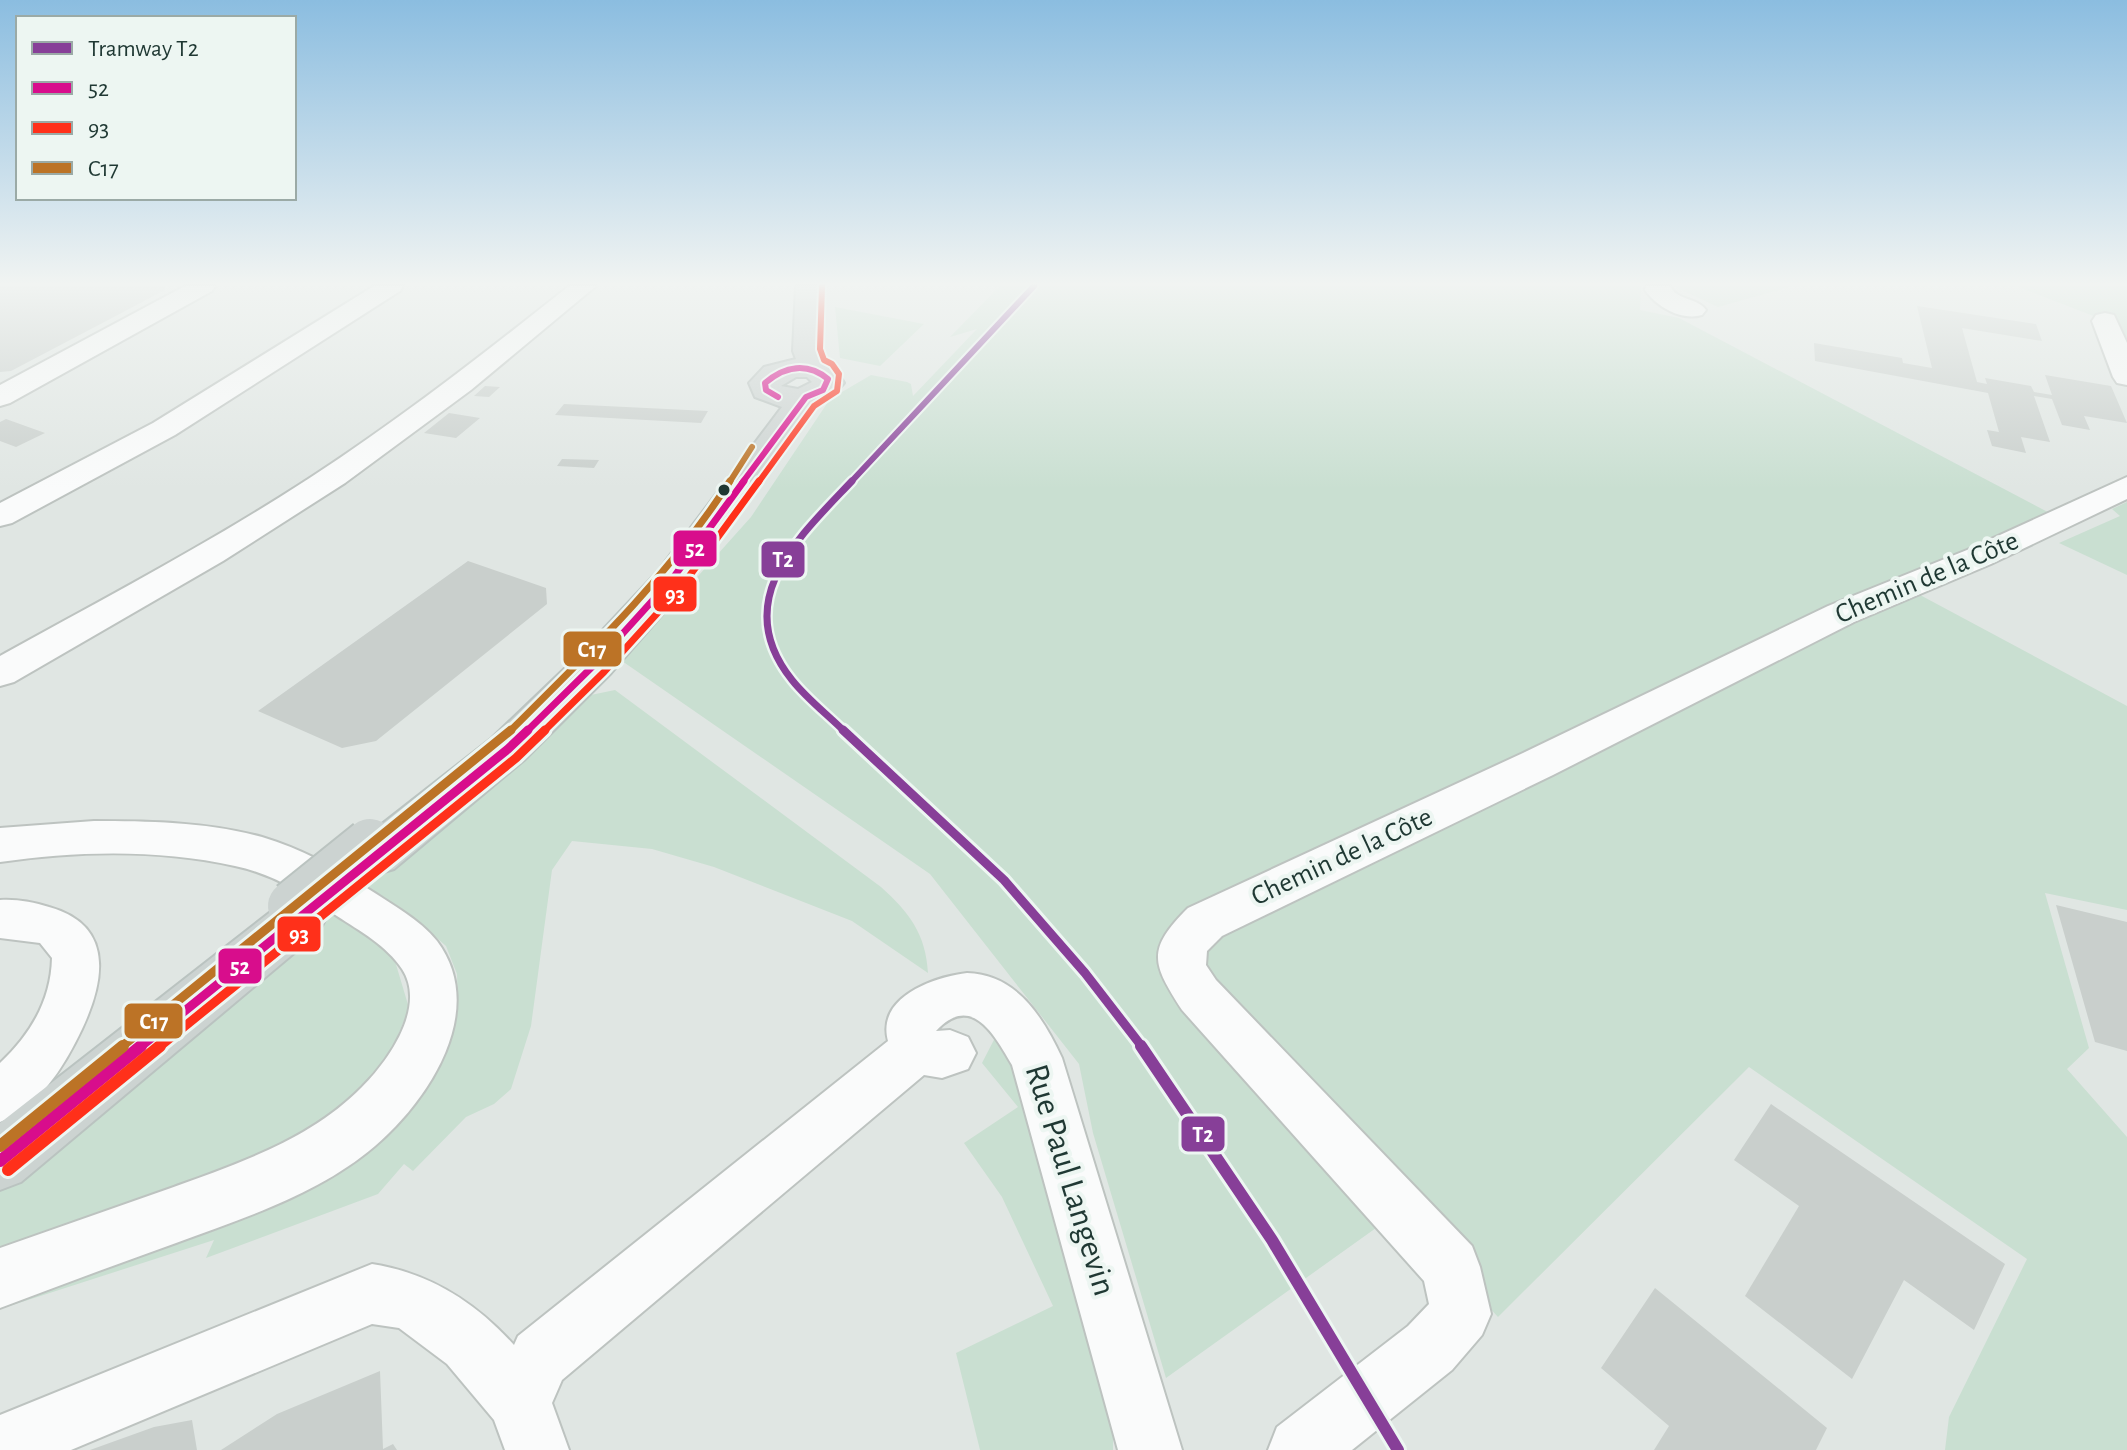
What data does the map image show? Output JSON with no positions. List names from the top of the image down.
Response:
{
  "streets": {
    "street": ["Chemin de la Côte", "Rue Paul Langevin"]
  },
  "lines": [
    "tram line T2",
    "transit line 93",
    "transit line 52",
    "transit line C17"
  ],
  "legend": [
    "Tramway T2",
    "52",
    "93",
    "C17"
  ]
}
